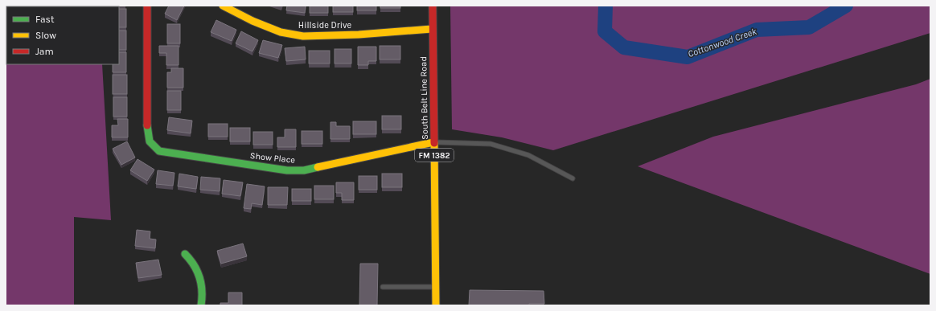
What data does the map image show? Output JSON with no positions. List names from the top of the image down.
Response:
{
  "streets": {
    "street": [
      "Hillside Drive",
      "South Belt Line Road",
      "FM 1382",
      "Show Place"
    ]
  },
  "crossings": [
    ["Hillside Drive", "South Belt Line Road"],
    ["South Belt Line Road", "Show Place"]
  ],
  "water": ["Cottonwood Creek"],
  "legend": ["Fast", "Slow", "Jam"]
}
